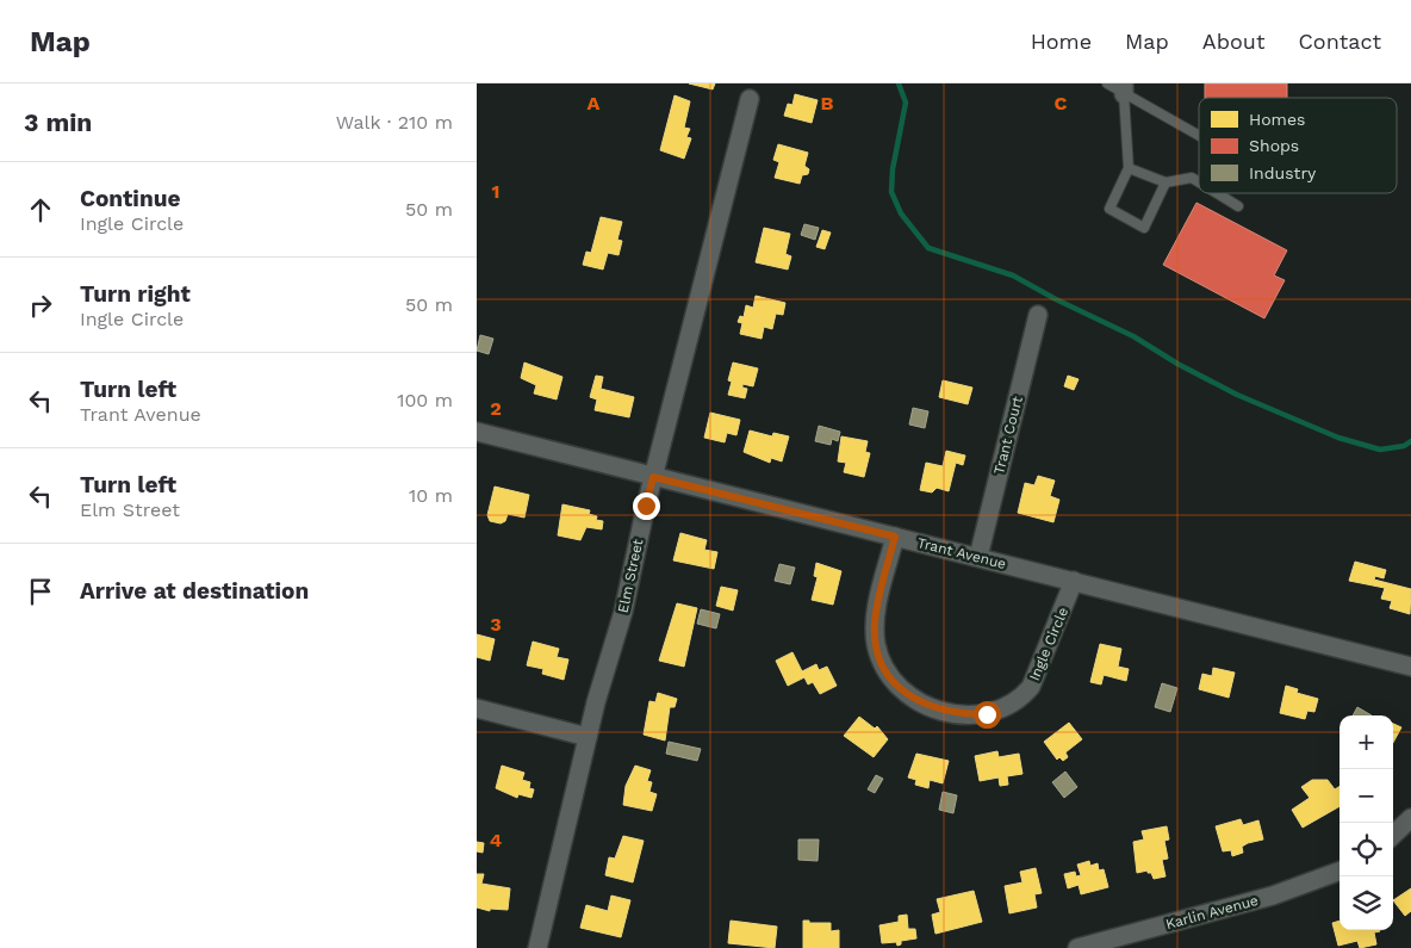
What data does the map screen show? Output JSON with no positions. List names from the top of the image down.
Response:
{
  "streets": {
    "street": [
      "Trant Court",
      "Trant Avenue",
      "Elm Street",
      "Ingle Circle",
      "Karlin Avenue"
    ]
  },
  "crossings": [
    ["Trant Court", "Trant Avenue"],
    ["Trant Avenue", "Elm Street"],
    ["Trant Avenue", "Ingle Circle"]
  ],
  "legend": ["Homes", "Shops", "Industry"],
  "page": {
    "header": "Map",
    "nav": [
      "Home",
      "Map",
      "About",
      "Contact"
    ],
    "heading": ["3 min", "Walk · 210 m"],
    "list": [
      ["Continue", "Ingle Circle", "50 m"],
      ["Turn right", "Ingle Circle", "50 m"],
      ["Turn left", "Trant Avenue", "100 m"],
      ["Turn left", "Elm Street", "10 m"],
      "Arrive at destination"
    ],
    "map_buttons": ["+", "−"]
  },
  "grid": {
    "columns": ["A", "B", "C"],
    "rows": [
      "1",
      "2",
      "3",
      "4"
    ]
  }
}
